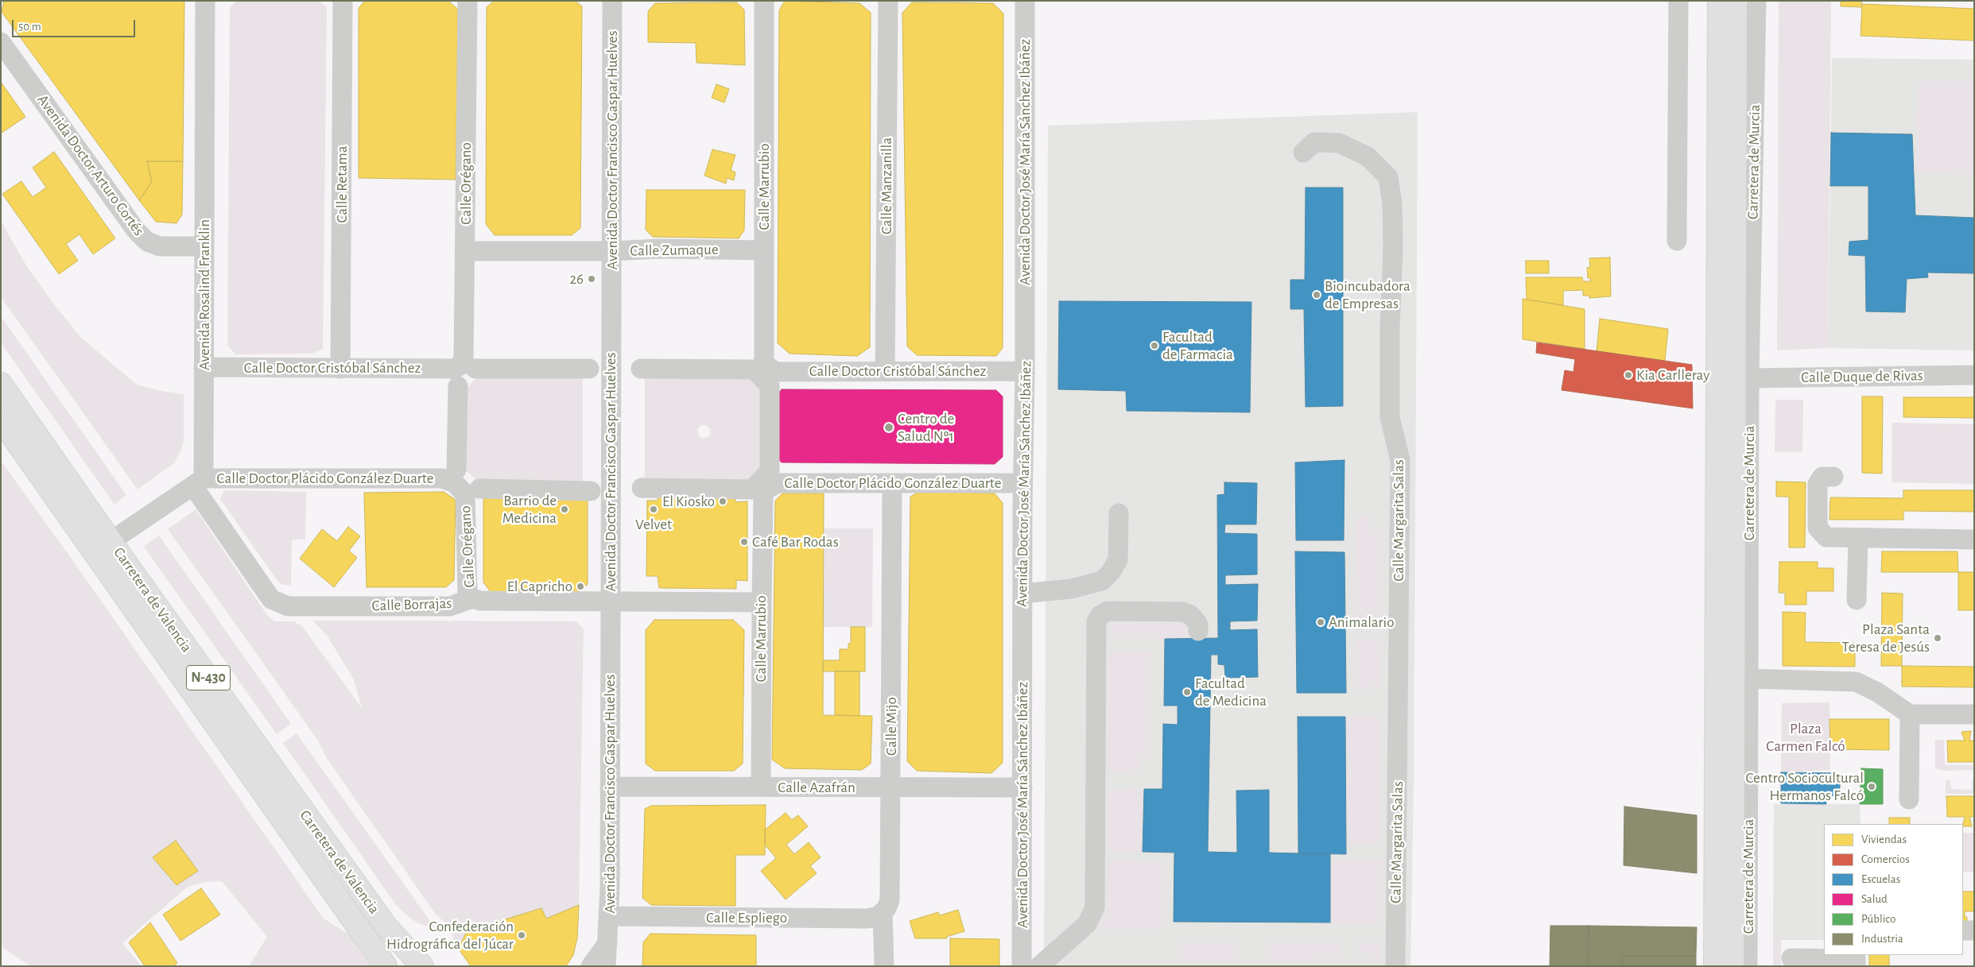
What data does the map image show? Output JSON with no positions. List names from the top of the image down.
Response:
{
  "streets": {
    "main road": ["Carretera de Murcia", "Carretera de Valencia", "N-430"],
    "street": [
      "Avenida Doctor Francisco Gaspar Huelves",
      "Avenida Doctor José María Sánchez Ibáñez",
      "Avenida Doctor Arturo Cortés",
      "Calle Orégano",
      "Calle Retama",
      "Calle Manzanilla",
      "Calle Marrubio",
      "Calle Zumaque",
      "Avenida Rosalind Franklin",
      "Calle Doctor Cristóbal Sánchez",
      "Calle Duque de Rivas",
      "Calle Doctor Plácido González Duarte",
      "Calle Margarita Salas",
      "Calle Borrajas",
      "Calle Mijo",
      "Calle Azafrán",
      "Calle Espliego"
    ]
  },
  "crossings": [
    ["Avenida Doctor Francisco Gaspar Huelves", "Calle Zumaque"],
    ["Avenida Doctor Francisco Gaspar Huelves", "Calle Borrajas"],
    ["Avenida Doctor Francisco Gaspar Huelves", "Calle Azafrán"],
    ["Avenida Doctor Francisco Gaspar Huelves", "Calle Espliego"],
    ["Avenida Doctor José María Sánchez Ibáñez", "Calle Doctor Cristóbal Sánchez"],
    ["Avenida Doctor José María Sánchez Ibáñez", "Calle Doctor Plácido González Duarte"],
    ["Avenida Doctor José María Sánchez Ibáñez", "Calle Azafrán"],
    ["Carretera de Murcia", "Calle Duque de Rivas"],
    ["Avenida Doctor Arturo Cortés", "Avenida Rosalind Franklin"],
    ["Calle Orégano", "Calle Zumaque"],
    ["Calle Orégano", "Calle Doctor Cristóbal Sánchez"],
    ["Calle Orégano", "Calle Doctor Plácido González Duarte"],
    ["Calle Orégano", "Calle Borrajas"],
    ["Calle Retama", "Calle Doctor Cristóbal Sánchez"],
    ["Calle Manzanilla", "Calle Doctor Cristóbal Sánchez"],
    ["Calle Marrubio", "Calle Zumaque"],
    ["Calle Marrubio", "Calle Doctor Cristóbal Sánchez"],
    ["Calle Marrubio", "Calle Doctor Plácido González Duarte"],
    ["Calle Marrubio", "Calle Borrajas"],
    ["Calle Marrubio", "Calle Azafrán"],
    ["Avenida Rosalind Franklin", "Calle Doctor Cristóbal Sánchez"],
    ["Avenida Rosalind Franklin", "Calle Doctor Plácido González Duarte"],
    ["Avenida Rosalind Franklin", "Calle Borrajas"],
    ["Calle Doctor Plácido González Duarte", "Calle Borrajas"],
    ["Calle Doctor Plácido González Duarte", "Calle Mijo"],
    ["Calle Mijo", "Calle Azafrán"],
    ["Calle Mijo", "Calle Espliego"]
  ],
  "parks": ["Plaza Carmen Falcó"],
  "places": [
    "26",
    "Bioincubadora de Empresas",
    "Facultad de Farmacia",
    "Kia Carlleray",
    "Centro de Salud Nº1",
    "El Kiosko",
    "Barrio de Medicina",
    "Velvet",
    "Café Bar Rodas",
    "El Capricho",
    "Animalario",
    "Plaza Santa Teresa de Jesús",
    "Facultad de Medicina",
    "Centro Sociocultural Hermanos Falcó",
    "Confederación Hidrográfica del Júcar"
  ],
  "legend": [
    "Viviendas",
    "Comercios",
    "Escuelas",
    "Salud",
    "Público",
    "Industria"
  ],
  "scale_bar": "50 m"
}
